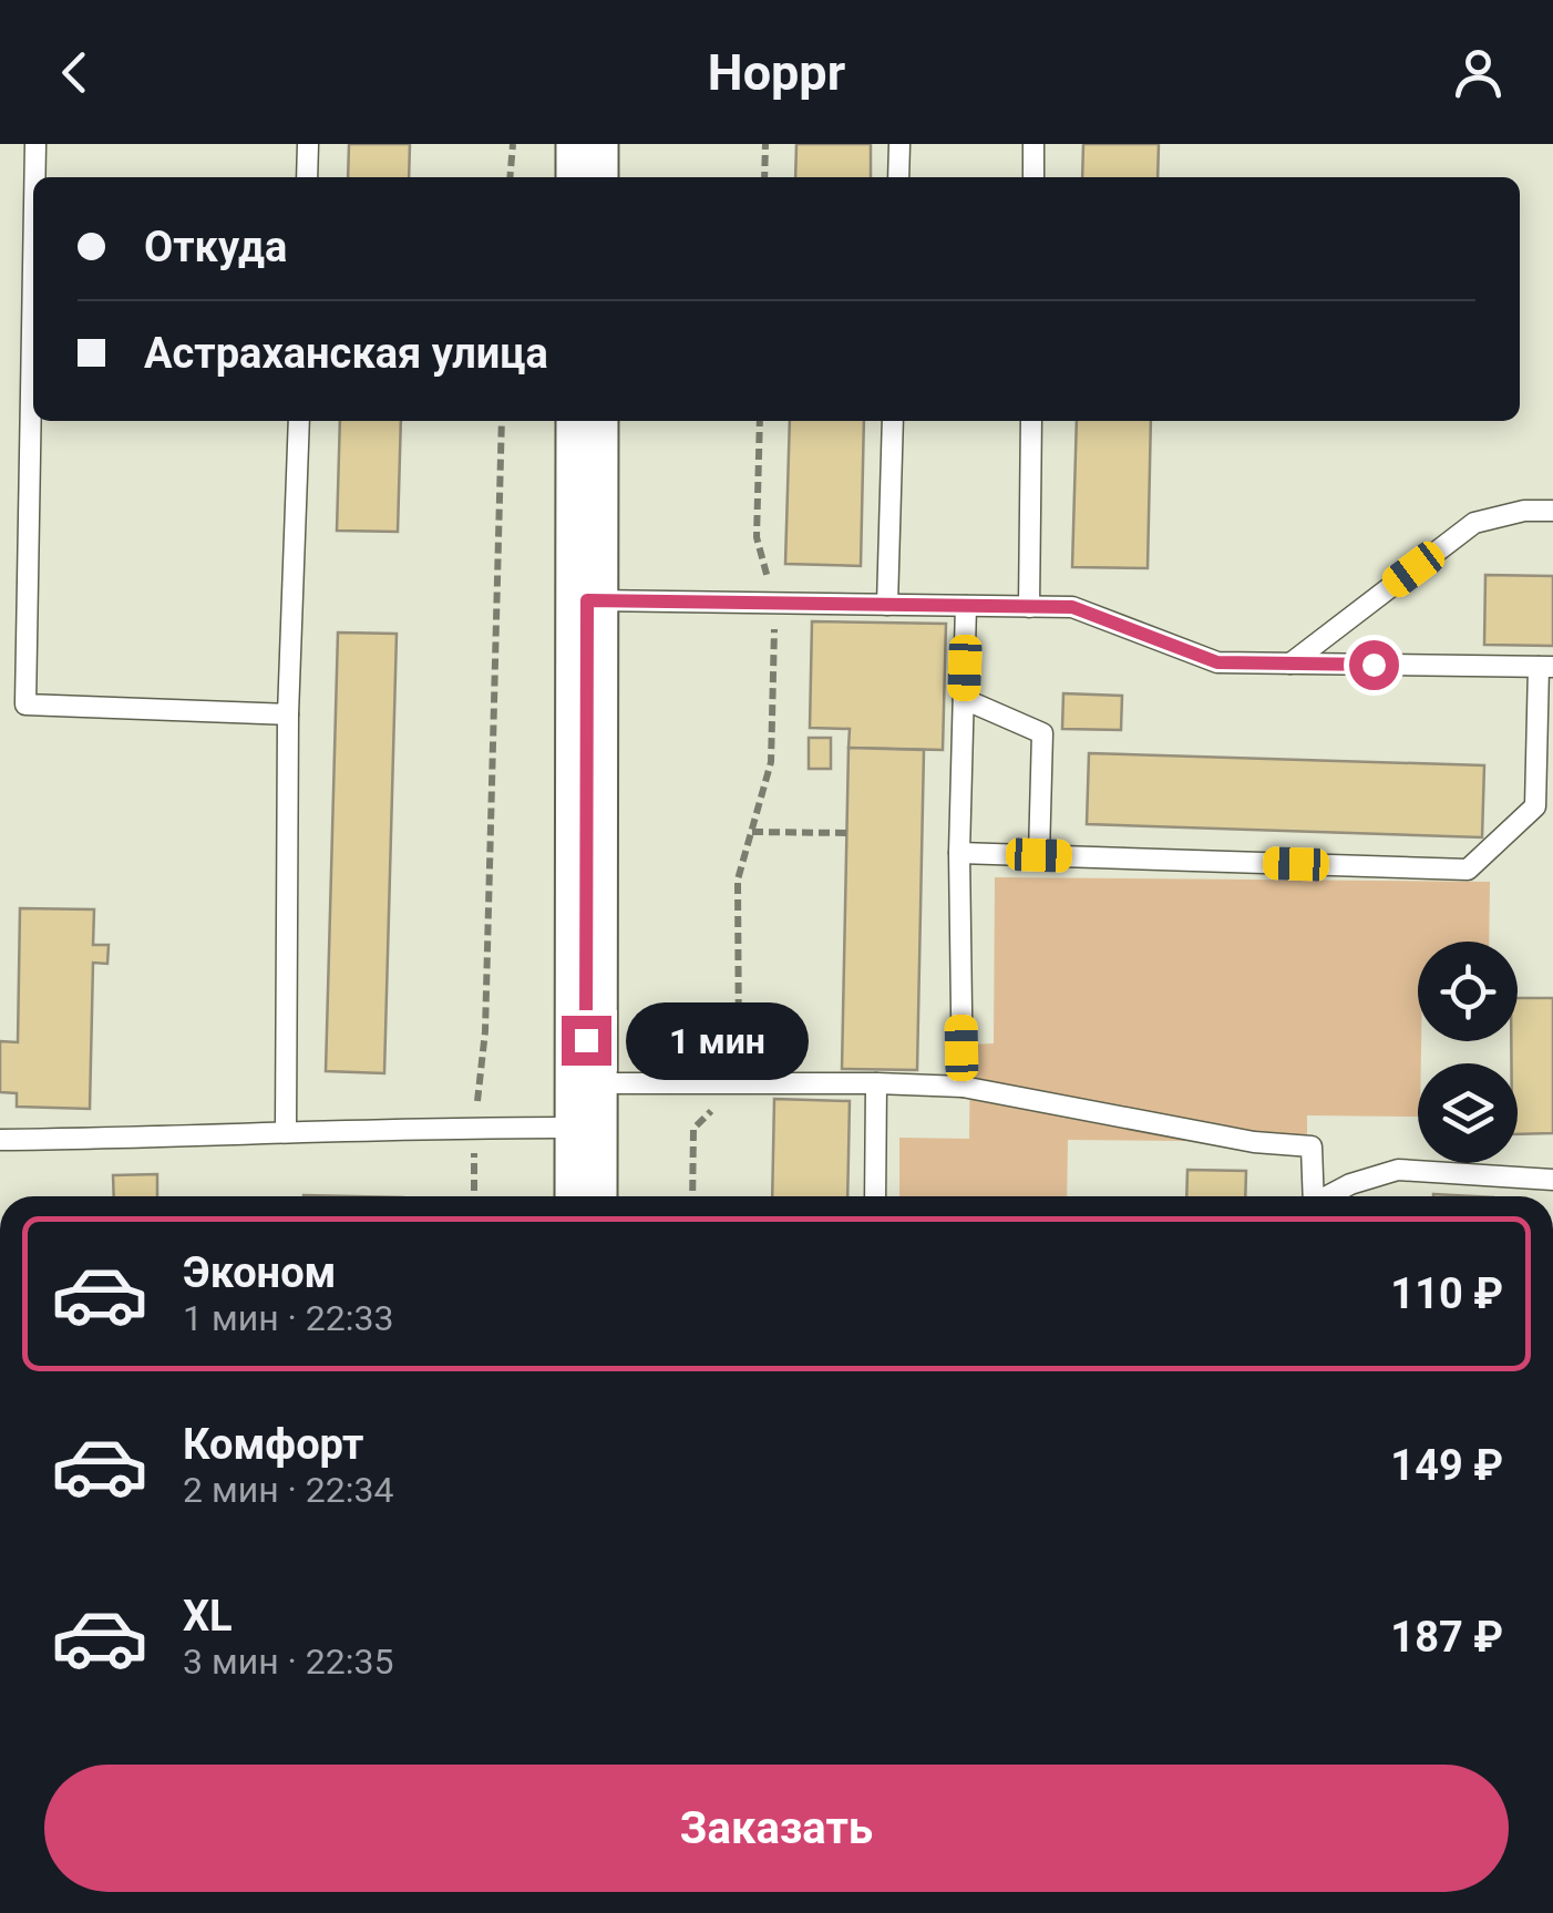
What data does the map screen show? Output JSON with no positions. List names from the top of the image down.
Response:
{
  "page": {
    "header": "Hoppr",
    "banner": ["Откуда", "Астраханская улица"],
    "bubble": "1 мин",
    "list": [
      {
        "name": "Эконом",
        "note": "1 мин · 22:33",
        "value": "110 ₽"
      },
      {
        "name": "Комфорт",
        "note": "2 мин · 22:34",
        "value": "149 ₽"
      },
      {
        "name": "XL",
        "note": "3 мин · 22:35",
        "value": "187 ₽"
      }
    ],
    "buttons": "Заказать"
  }
}
